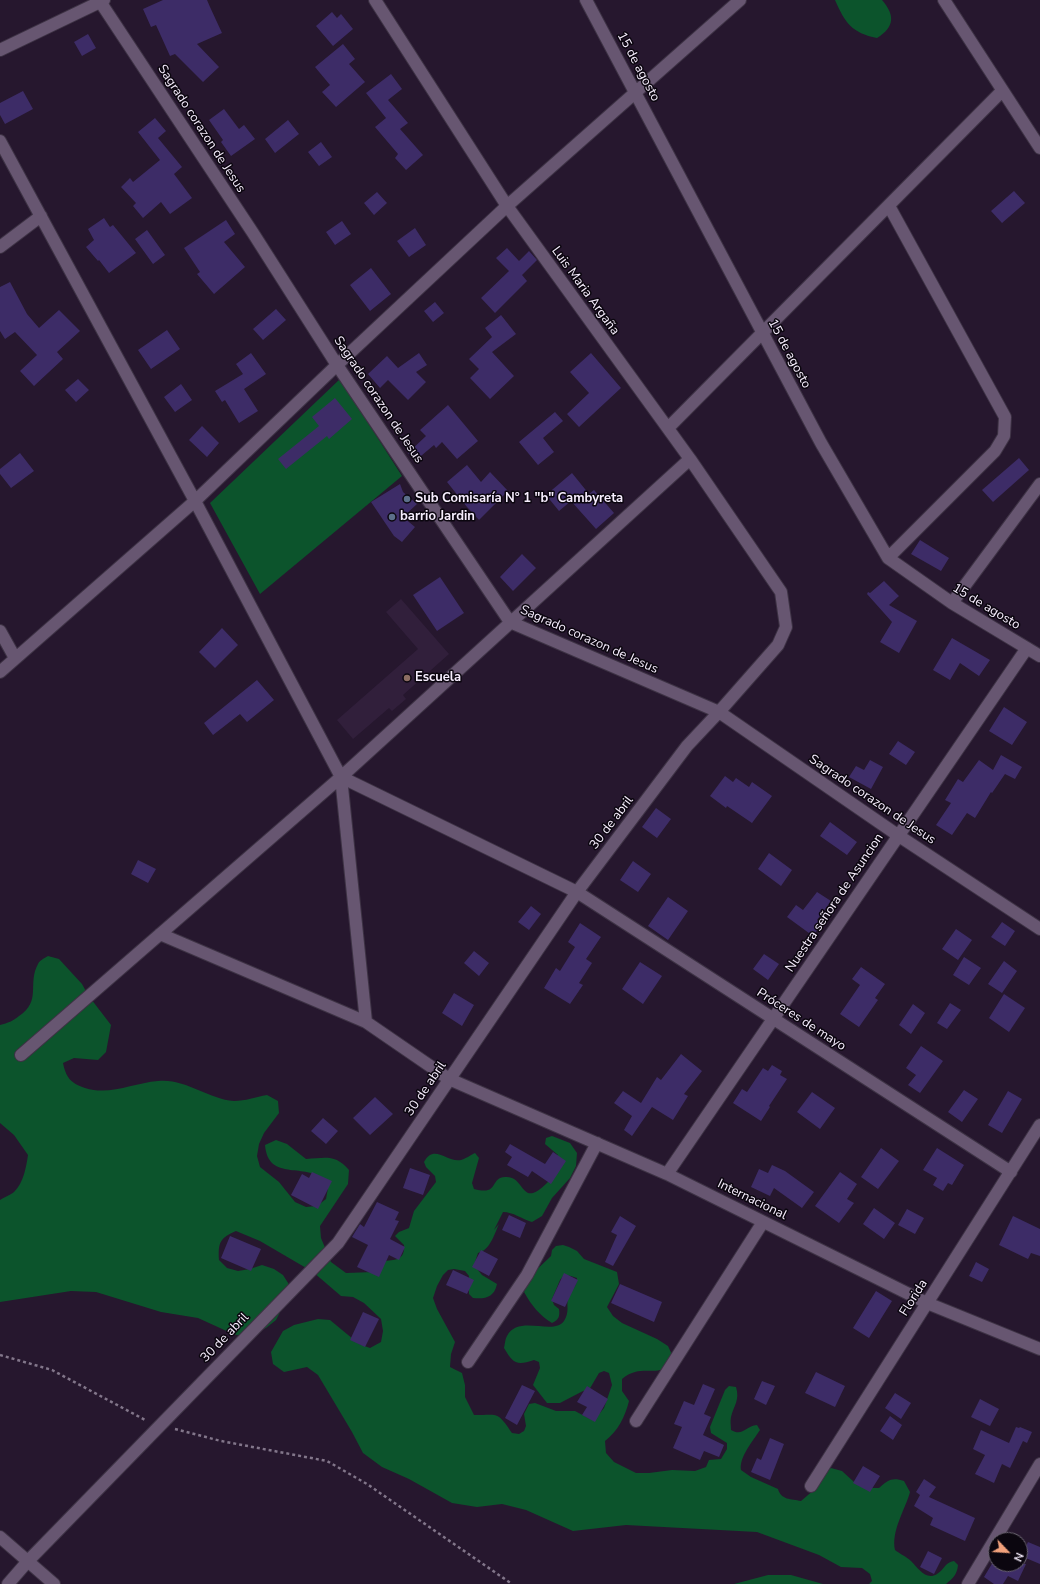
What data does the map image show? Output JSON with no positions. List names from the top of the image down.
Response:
{
  "streets": {
    "street": [
      "15 de agosto",
      "Sagrado corazon de Jesus",
      "Luis Maria Argaña",
      "30 de abril",
      "Nuestra señora de Asuncion",
      "Próceres de mayo",
      "Internacional",
      "Florida"
    ]
  },
  "crossings": [
    ["15 de agosto", "Nuestra señora de Asuncion"],
    ["Sagrado corazon de Jesus", "30 de abril"],
    ["Sagrado corazon de Jesus", "Nuestra señora de Asuncion"],
    ["Luis Maria Argaña", "30 de abril"],
    ["30 de abril", "Próceres de mayo"],
    ["30 de abril", "Internacional"],
    ["Nuestra señora de Asuncion", "Próceres de mayo"],
    ["Nuestra señora de Asuncion", "Internacional"],
    ["Próceres de mayo", "Florida"],
    ["Internacional", "Florida"]
  ],
  "places": ["Sub Comisaría N° 1 \"b\" Cambyreta", "barrio Jardin", "Escuela"],
  "north": "bottom right"
}
